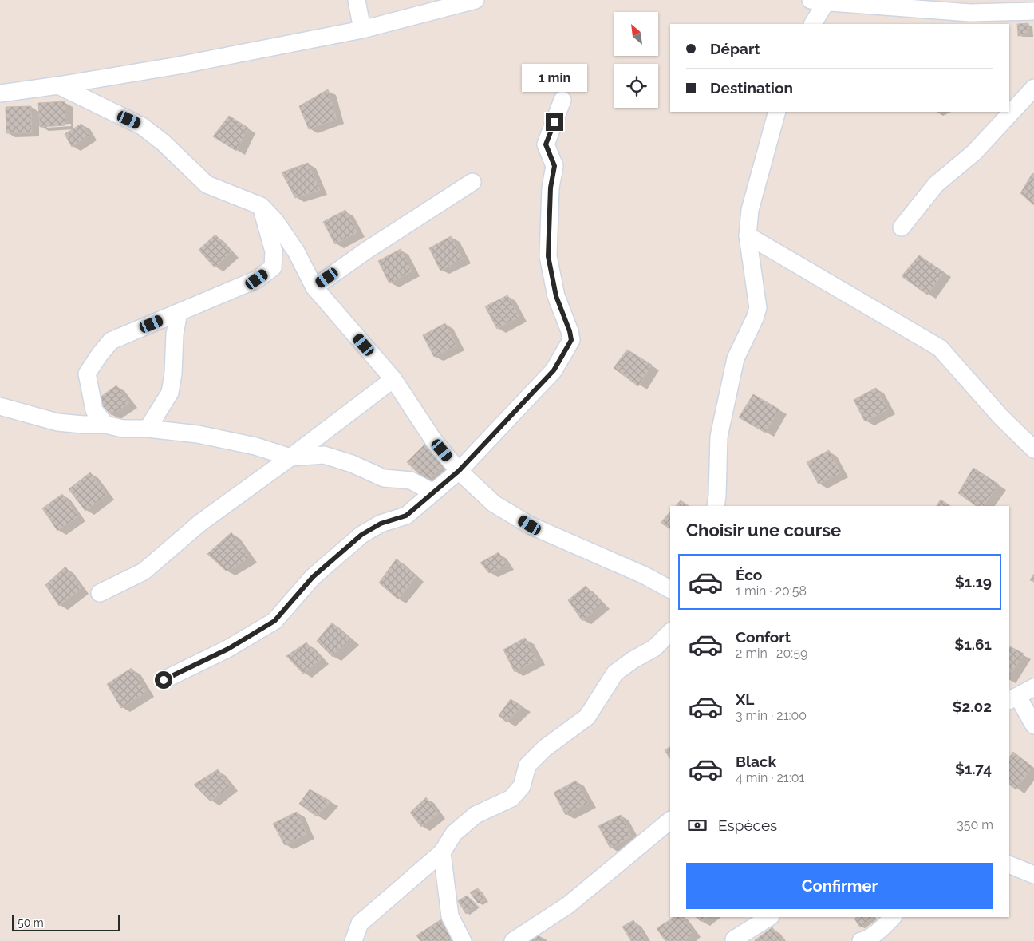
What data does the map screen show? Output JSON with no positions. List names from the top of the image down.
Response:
{
  "scale_bar": "50 m",
  "north": "top left",
  "page": {
    "banner": ["Départ", "Destination"],
    "bubble": "1 min",
    "heading": "Choisir une course",
    "list": [
      {
        "name": "Éco",
        "note": "1 min · 20:58",
        "value": "$1.19"
      },
      {
        "name": "Confort",
        "note": "2 min · 20:59",
        "value": "$1.61"
      },
      {
        "name": "XL",
        "note": "3 min · 21:00",
        "value": "$2.02"
      },
      {
        "name": "Black",
        "note": "4 min · 21:01",
        "value": "$1.74"
      }
    ],
    "pay": ["Espèces", "350 m"],
    "buttons": "Confirmer",
    "scale": "50 m"
  }
}
